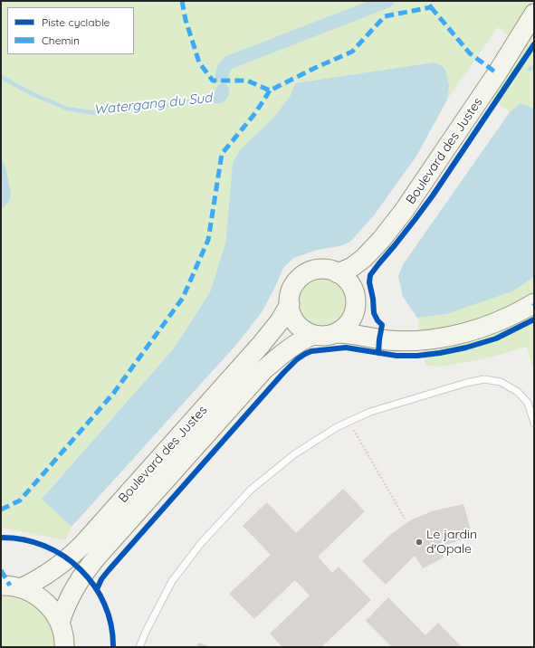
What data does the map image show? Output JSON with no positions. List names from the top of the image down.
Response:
{
  "streets": {
    "street": ["Boulevard des Justes"]
  },
  "water": ["Watergang du Sud"],
  "places": ["Le jardin d'Opale"],
  "legend": ["Piste cyclable", "Chemin"]
}
